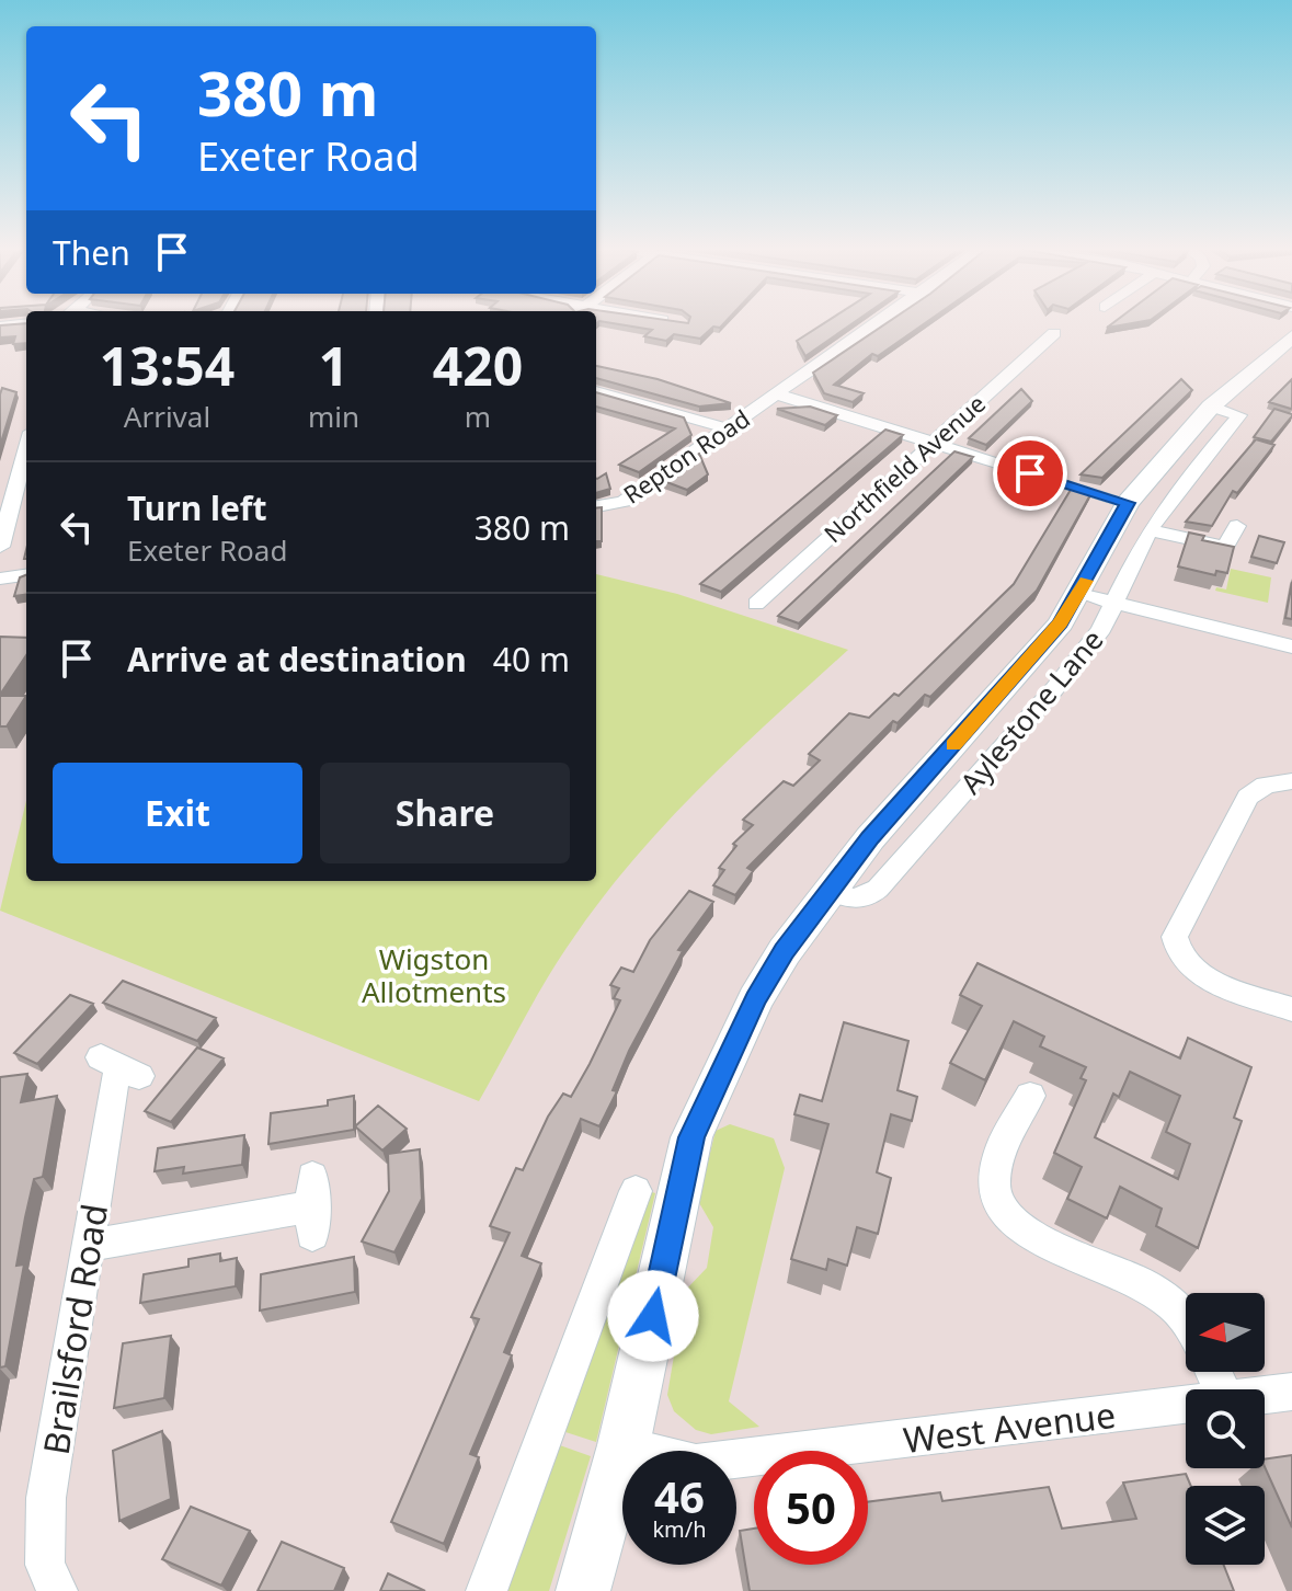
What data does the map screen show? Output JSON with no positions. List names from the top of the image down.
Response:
{
  "streets": {
    "main road": ["Aylestone Lane"],
    "street": [
      "Repton Road",
      "Northfield Avenue",
      "Brailsford Road",
      "West Avenue"
    ]
  },
  "crossings": [
    ["Aylestone Lane", "West Avenue"]
  ],
  "parks": ["Wigston Allotments"],
  "north": "left",
  "page": {
    "turn": ["380 m", "Exeter Road"],
    "then": "Then",
    "eta": [
      "13:54",
      "Arrival",
      "1",
      "min",
      "420",
      "m"
    ],
    "list": [
      {
        "name": "Turn left",
        "note": "Exeter Road",
        "value": "380 m"
      },
      {
        "name": "Arrive at destination",
        "value": "40 m"
      }
    ],
    "buttons": ["Exit", "Share"],
    "speed": "46 km/h",
    "limit": "50"
  }
}
